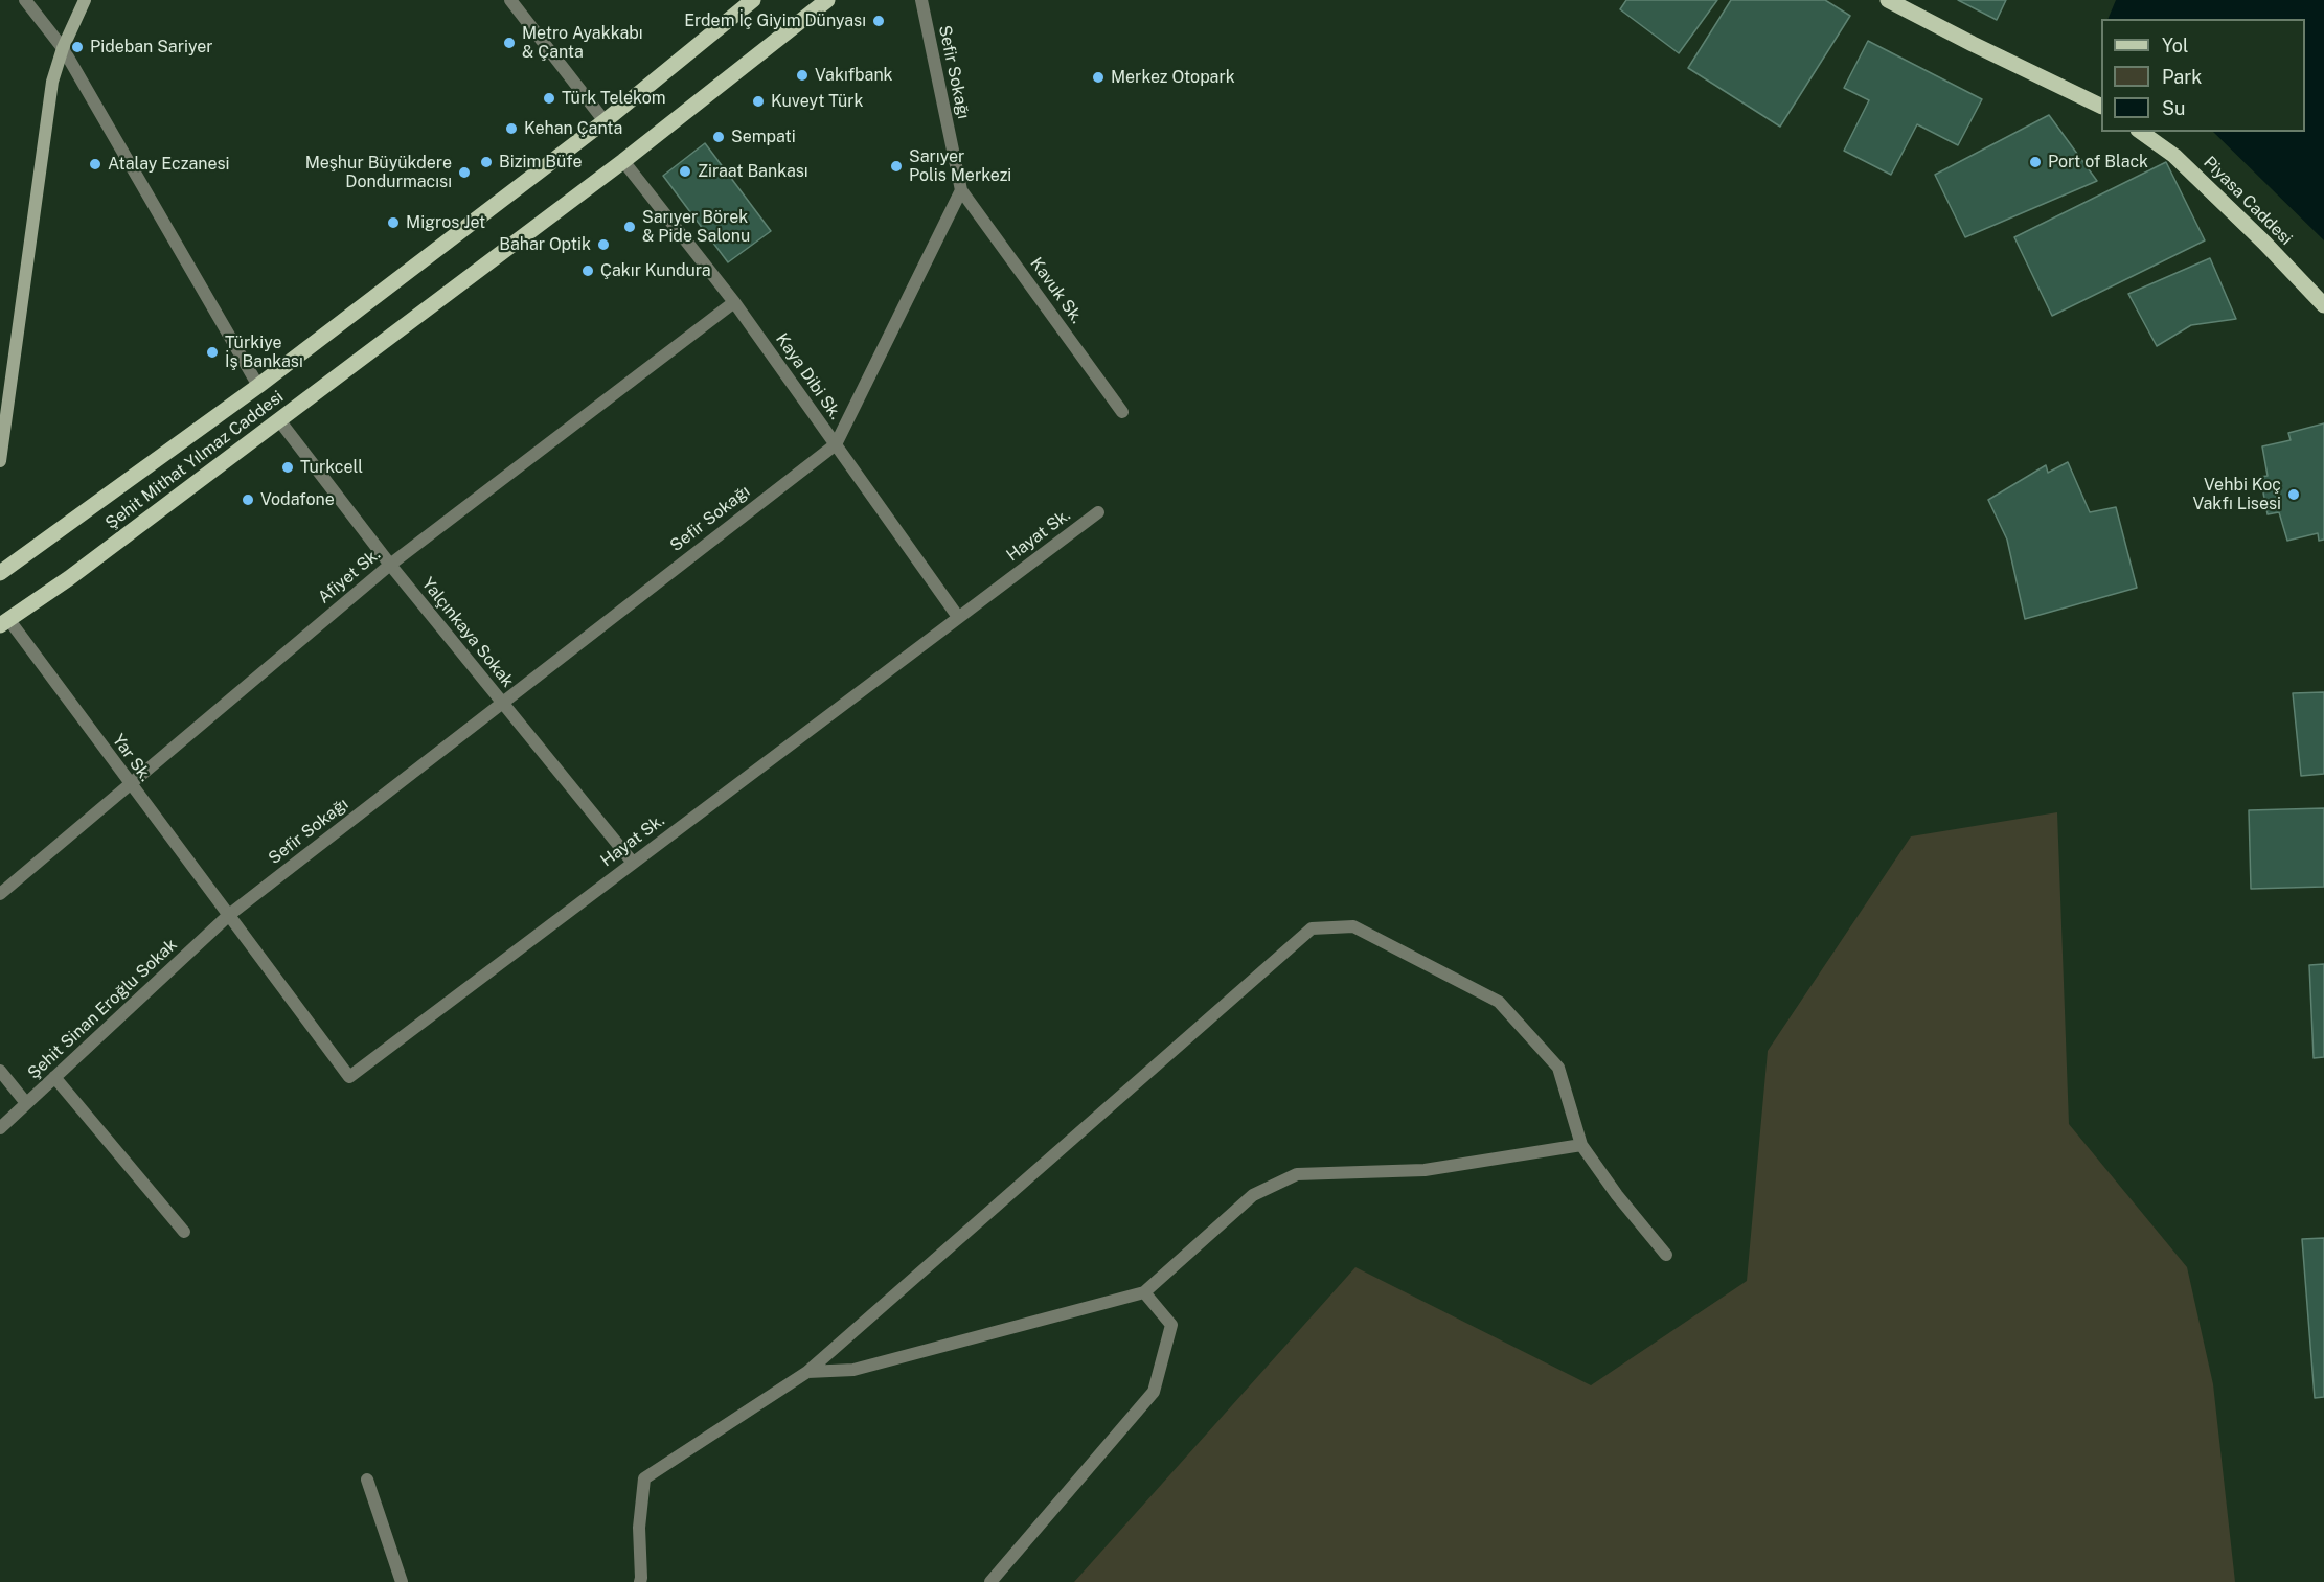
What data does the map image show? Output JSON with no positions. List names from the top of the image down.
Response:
{
  "streets": {
    "main road": ["Piyasa Caddesi", "Şehit Mithat Yılmaz Caddesi"],
    "street": [
      "Sefir Sokağı",
      "Kavuk Sk.",
      "Kaya Dibi Sk.",
      "Hayat Sk.",
      "Afiyet Sk.",
      "Yalçınkaya Sokak",
      "Yar Sk.",
      "Şehit Sinan Eroğlu Sokak"
    ]
  },
  "crossings": [
    ["Sefir Sokağı", "Kavuk Sk."],
    ["Sefir Sokağı", "Kaya Dibi Sk."],
    ["Sefir Sokağı", "Hayat Sk."],
    ["Sefir Sokağı", "Yalçınkaya Sokak"],
    ["Sefir Sokağı", "Yar Sk."],
    ["Sefir Sokağı", "Şehit Sinan Eroğlu Sokak"],
    ["Kaya Dibi Sk.", "Şehit Mithat Yılmaz Caddesi"],
    ["Kaya Dibi Sk.", "Hayat Sk."],
    ["Kaya Dibi Sk.", "Afiyet Sk."],
    ["Şehit Mithat Yılmaz Caddesi", "Yalçınkaya Sokak"],
    ["Şehit Mithat Yılmaz Caddesi", "Yar Sk."],
    ["Hayat Sk.", "Yalçınkaya Sokak"],
    ["Hayat Sk.", "Yar Sk."],
    ["Hayat Sk.", "Şehit Sinan Eroğlu Sokak"],
    ["Afiyet Sk.", "Yalçınkaya Sokak"],
    ["Afiyet Sk.", "Yar Sk."],
    ["Yar Sk.", "Şehit Sinan Eroğlu Sokak"]
  ],
  "places": [
    "Erdem İç Giyim Dünyası",
    "Metro Ayakkabı & Çanta",
    "Pideban Sariyer",
    "Vakıfbank",
    "Merkez Otopark",
    "Türk Telekom",
    "Kuveyt Türk",
    "Kehan Çanta",
    "Sempati",
    "Bizim Büfe",
    "Port of Black",
    "Atalay Eczanesi",
    "Sarıyer Polis Merkezi",
    "Ziraat Bankası",
    "Meşhur Büyükdere Dondurmacısı",
    "Migros Jet",
    "Sarıyer Börek & Pide Salonu",
    "Bahar Optik",
    "Çakır Kundura",
    "Türkiye İş Bankası",
    "Turkcell",
    "Vehbi Koç Vakfı Lisesi",
    "Vodafone"
  ],
  "legend": ["Yol", "Park", "Su"]
}
